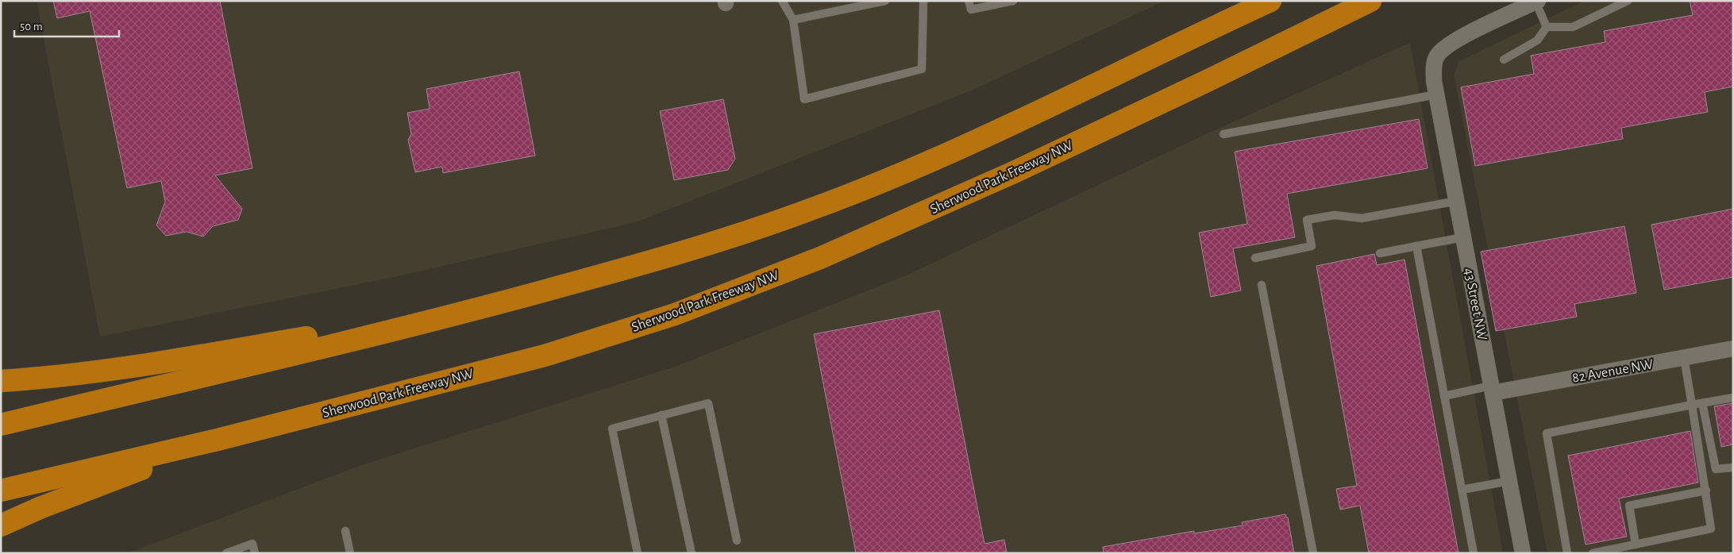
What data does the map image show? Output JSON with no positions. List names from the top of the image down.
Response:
{
  "streets": {
    "highway": ["Sherwood Park Freeway NW"],
    "street": ["43 Street NW", "82 Avenue NW"]
  },
  "crossings": [
    ["43 Street NW", "82 Avenue NW"]
  ],
  "scale_bar": "50 m"
}
